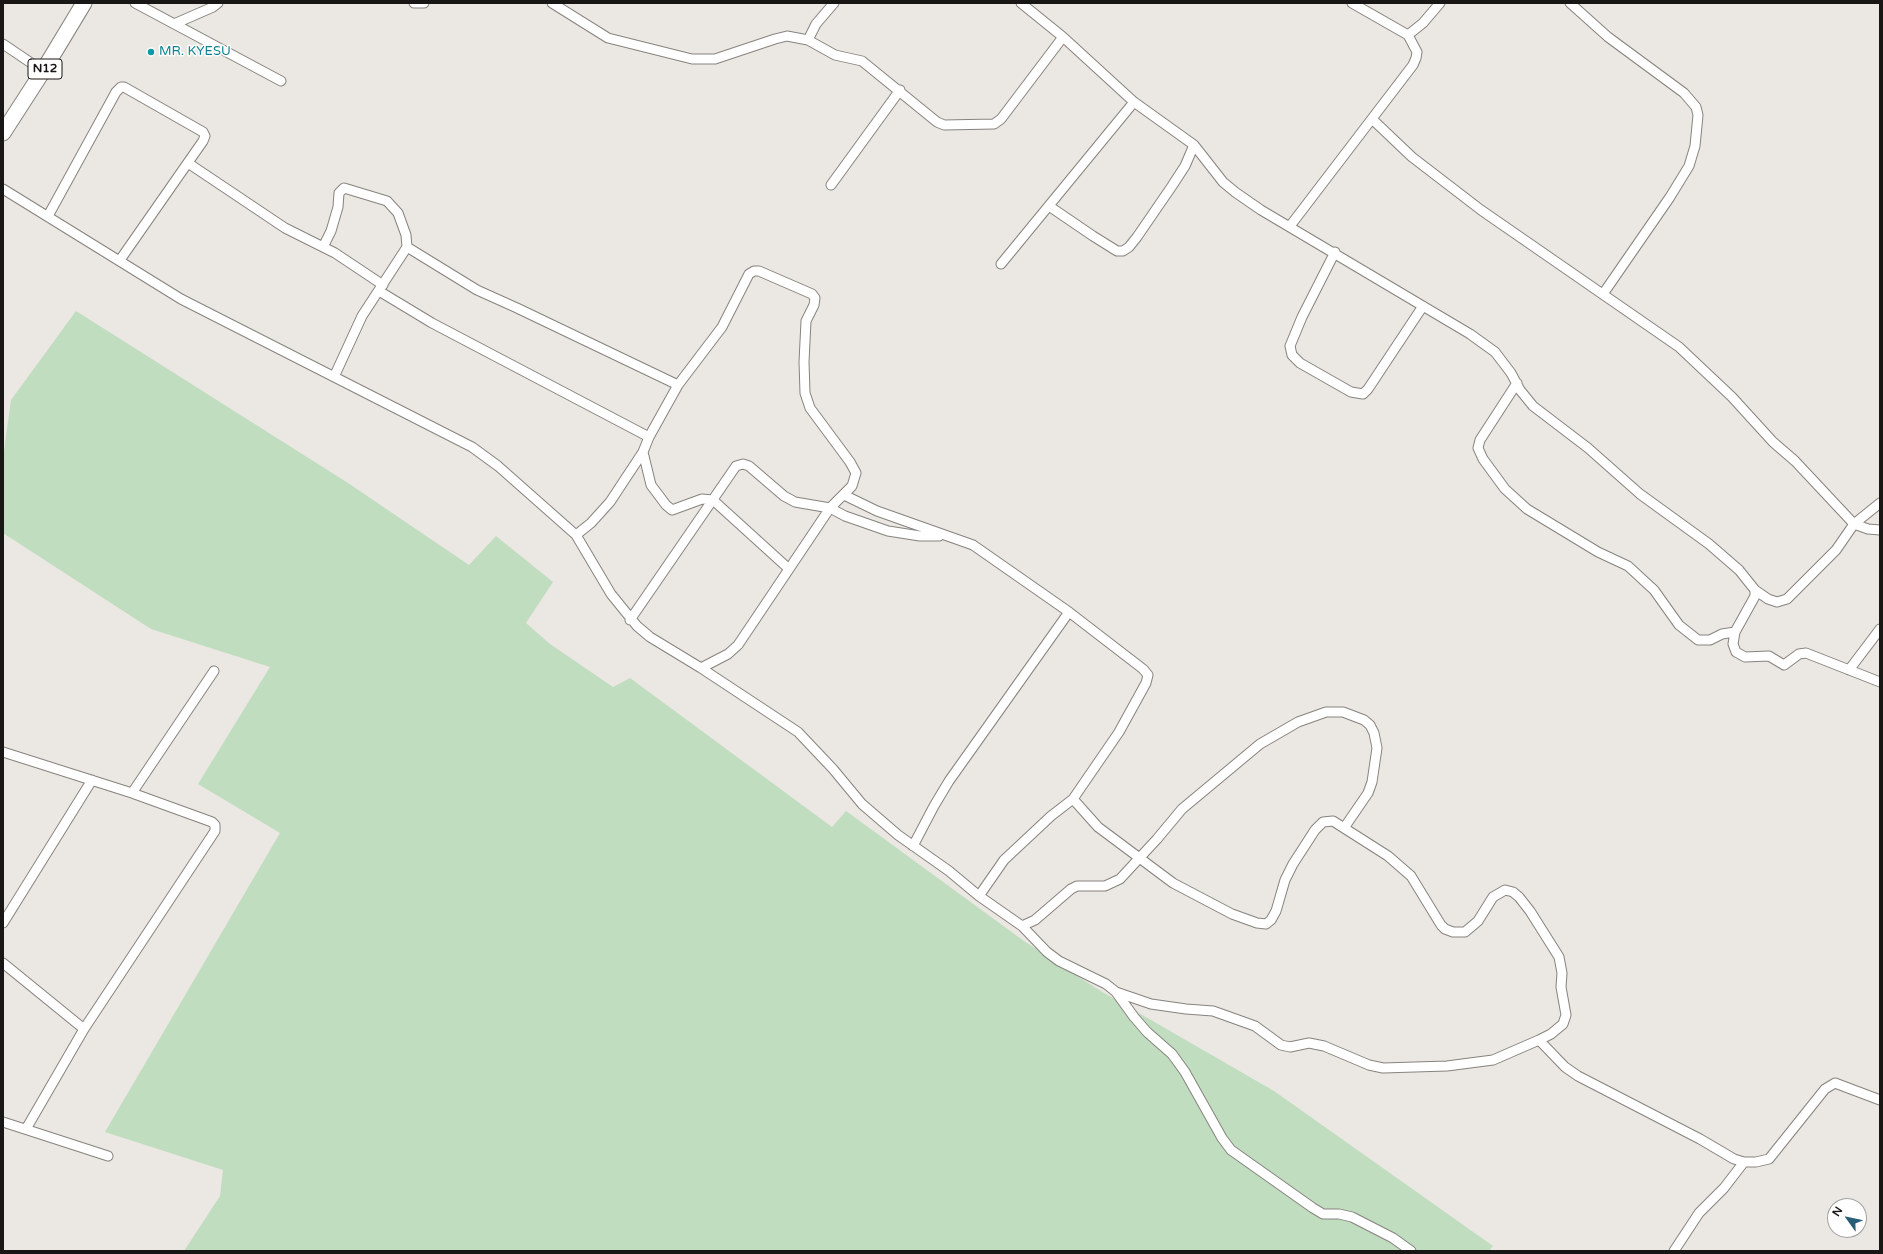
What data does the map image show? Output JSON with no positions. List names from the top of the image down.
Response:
{
  "streets": {
    "highway": ["N12"]
  },
  "places": ["MR. KYESU"],
  "north": "top left"
}
